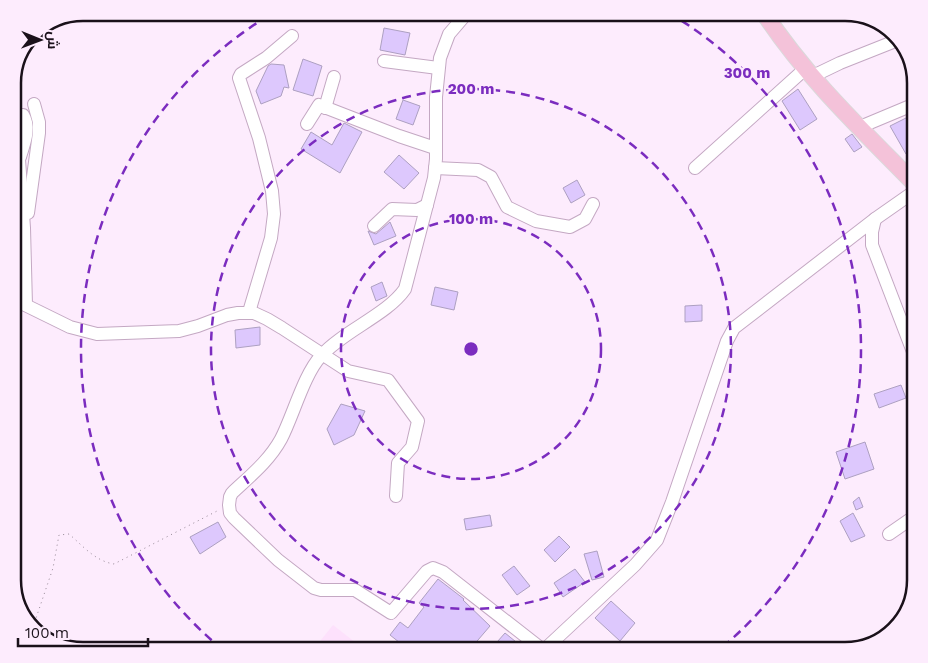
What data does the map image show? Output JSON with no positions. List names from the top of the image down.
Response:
{
  "scale_bar": "100 m",
  "north": "right",
  "rings": ["300 m", "200 m", "100 m"]
}
